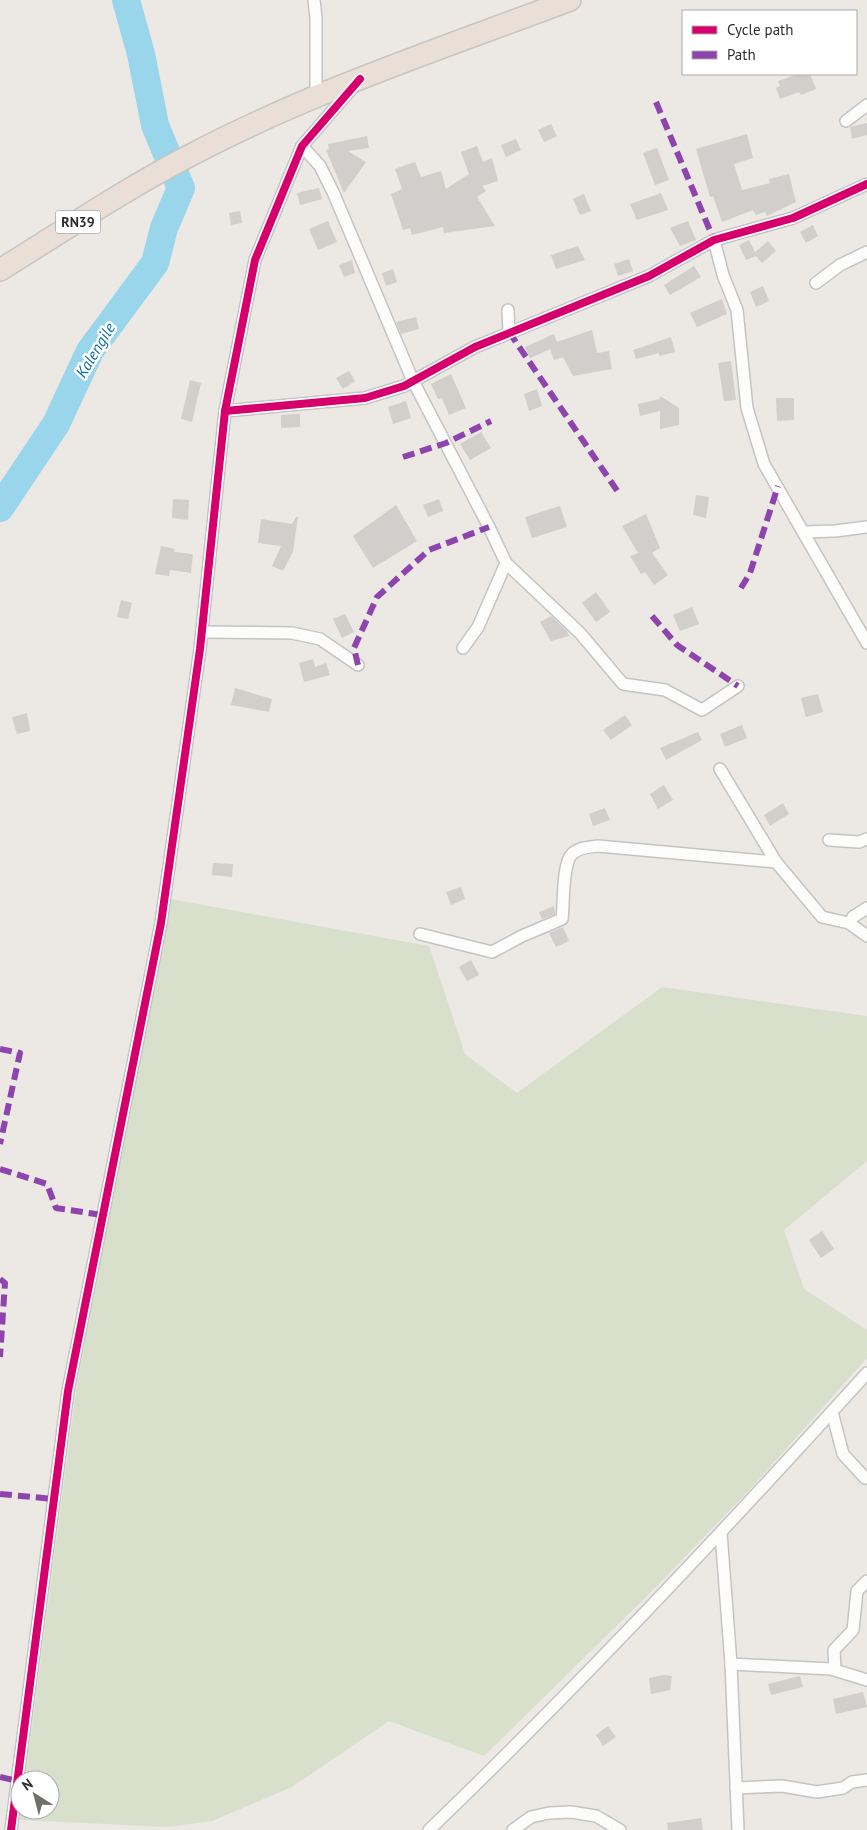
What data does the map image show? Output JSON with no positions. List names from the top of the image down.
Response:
{
  "streets": {
    "highway": ["RN39"]
  },
  "water": ["Kalengile"],
  "legend": ["Cycle path", "Path"],
  "north": "top left"
}
